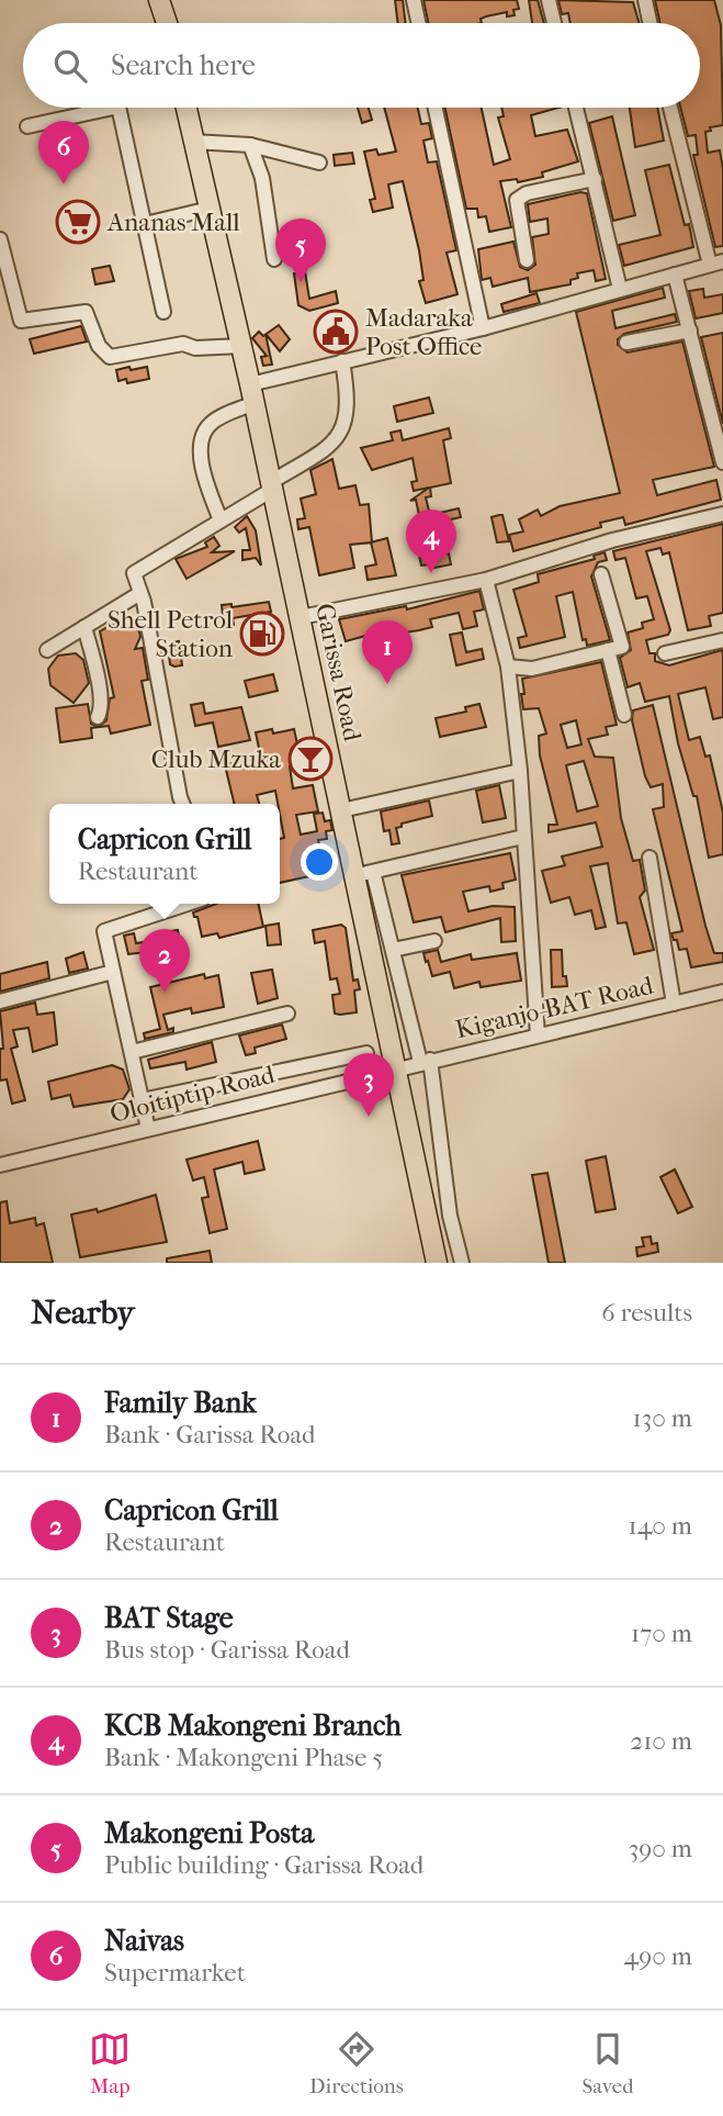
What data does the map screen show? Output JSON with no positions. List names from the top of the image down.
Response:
{
  "streets": {
    "highway": ["Garissa Road"],
    "street": ["Kiganjo-BAT Road", "Oloitiptip Road"]
  },
  "crossings": [
    ["Garissa Road", "Kiganjo-BAT Road"],
    ["Garissa Road", "Oloitiptip Road"],
    ["Kiganjo-BAT Road", "Oloitiptip Road"]
  ],
  "places": {
    "supermarket": ["Ananas Mall"],
    "public building": ["Madaraka Post Office"],
    "fuel station": ["Shell Petrol Station"],
    "bar": ["Club Mzuka"]
  },
  "page": {
    "search": "Search here",
    "pins": [
      "6",
      "5",
      "4",
      "1",
      "2",
      "3"
    ],
    "popup": ["Capricon Grill", "Restaurant"],
    "heading": ["Nearby", "6 results"],
    "list": [
      {
        "mark": "1",
        "name": "Family Bank",
        "note": "Bank · Garissa Road",
        "value": "130 m"
      },
      {
        "mark": "2",
        "name": "Capricon Grill",
        "note": "Restaurant",
        "value": "140 m"
      },
      {
        "mark": "3",
        "name": "BAT Stage",
        "note": "Bus stop · Garissa Road",
        "value": "170 m"
      },
      {
        "mark": "4",
        "name": "KCB Makongeni Branch",
        "note": "Bank · Makongeni Phase 5",
        "value": "210 m"
      },
      {
        "mark": "5",
        "name": "Makongeni Posta",
        "note": "Public building · Garissa Road",
        "value": "390 m"
      },
      {
        "mark": "6",
        "name": "Naivas",
        "note": "Supermarket",
        "value": "490 m"
      }
    ],
    "nav": ["Map", "Directions", "Saved"]
  }
}
